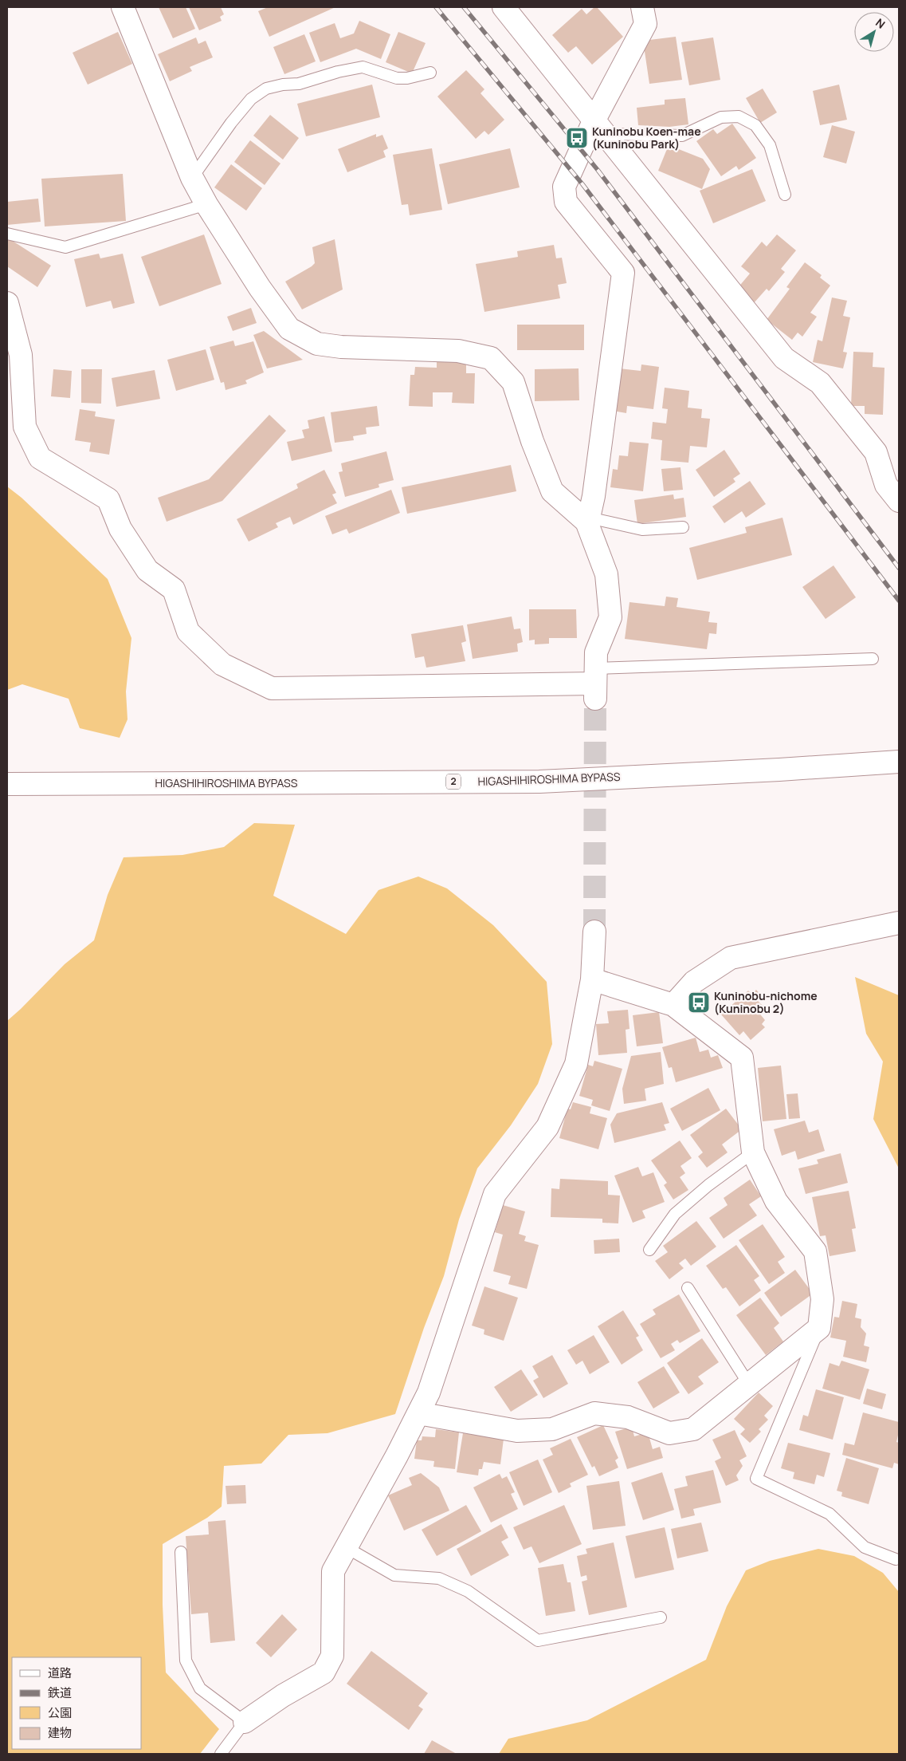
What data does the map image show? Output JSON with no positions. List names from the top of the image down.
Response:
{
  "streets": {
    "main road": ["HIGASHIHIROSHIMA BYPASS", "2"]
  },
  "places": {
    "bus stop": ["Kuninobu Koen-mae (Kuninobu Park)", "Kuninobu-nichome (Kuninobu 2)"]
  },
  "legend": [
    "道路",
    "鉄道",
    "公園",
    "建物"
  ],
  "north": "top right"
}
